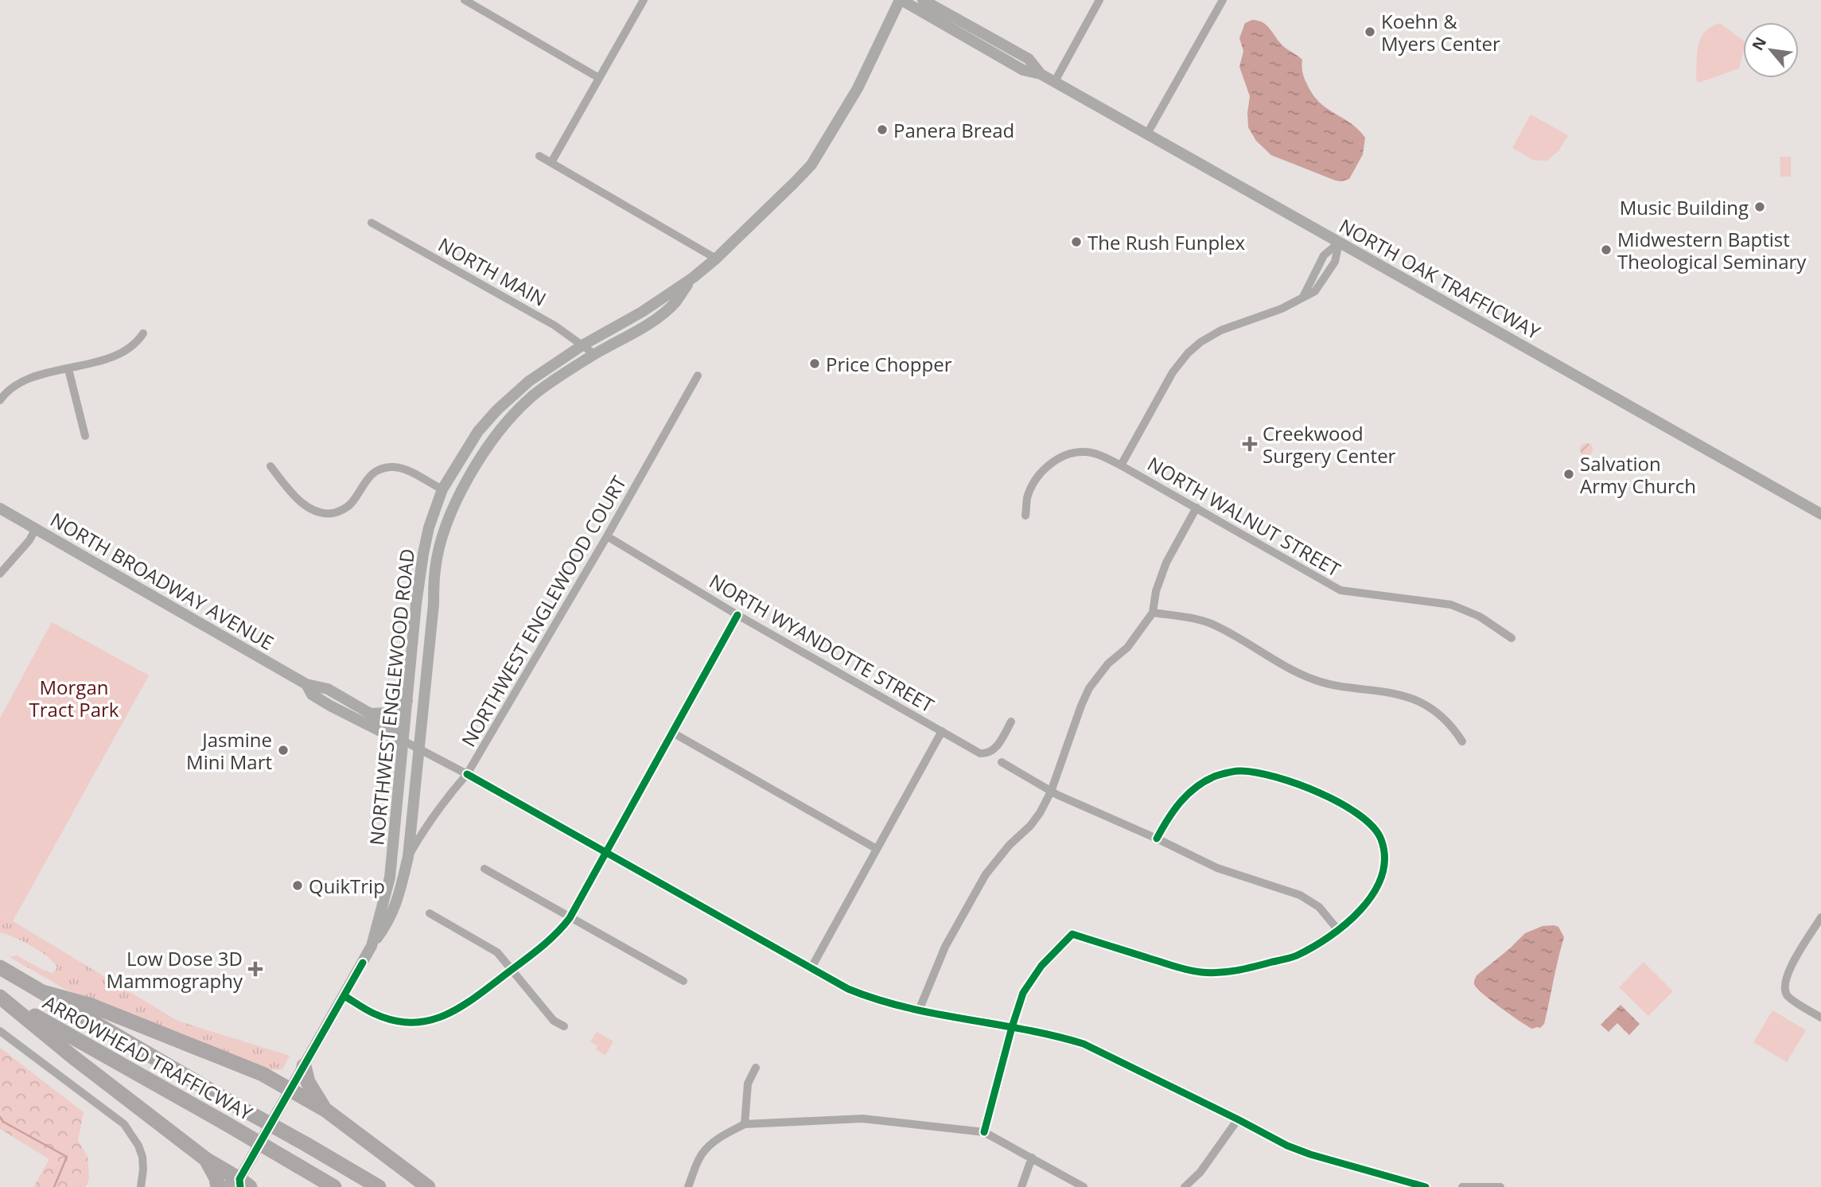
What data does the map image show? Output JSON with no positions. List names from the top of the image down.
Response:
{
  "streets": {
    "highway": ["ARROWHEAD TRAFFICWAY"],
    "main road": ["NORTH OAK TRAFFICWAY", "NORTH BROADWAY AVENUE", "NORTHWEST ENGLEWOOD ROAD"],
    "street": [
      "NORTH MAIN",
      "NORTH WALNUT STREET",
      "NORTHWEST ENGLEWOOD COURT",
      "NORTH WYANDOTTE STREET"
    ]
  },
  "crossings": [
    ["NORTH MAIN", "NORTHWEST ENGLEWOOD ROAD"],
    ["NORTH BROADWAY AVENUE", "NORTHWEST ENGLEWOOD COURT"],
    ["NORTH BROADWAY AVENUE", "NORTHWEST ENGLEWOOD ROAD"],
    ["NORTHWEST ENGLEWOOD COURT", "NORTH WYANDOTTE STREET"],
    ["NORTHWEST ENGLEWOOD COURT", "NORTHWEST ENGLEWOOD ROAD"]
  ],
  "parks": ["Morgan Tract Park"],
  "places": {
    "other": [
      "Koehn & Myers Center",
      "Panera Bread",
      "Music Building",
      "The Rush Funplex",
      "Midwestern Baptist Theological Seminary",
      "Price Chopper",
      "Salvation Army Church",
      "Jasmine Mini Mart",
      "QuikTrip"
    ],
    "health": ["Creekwood Surgery Center", "Low Dose 3D Mammography"]
  },
  "north": "top left"
}
